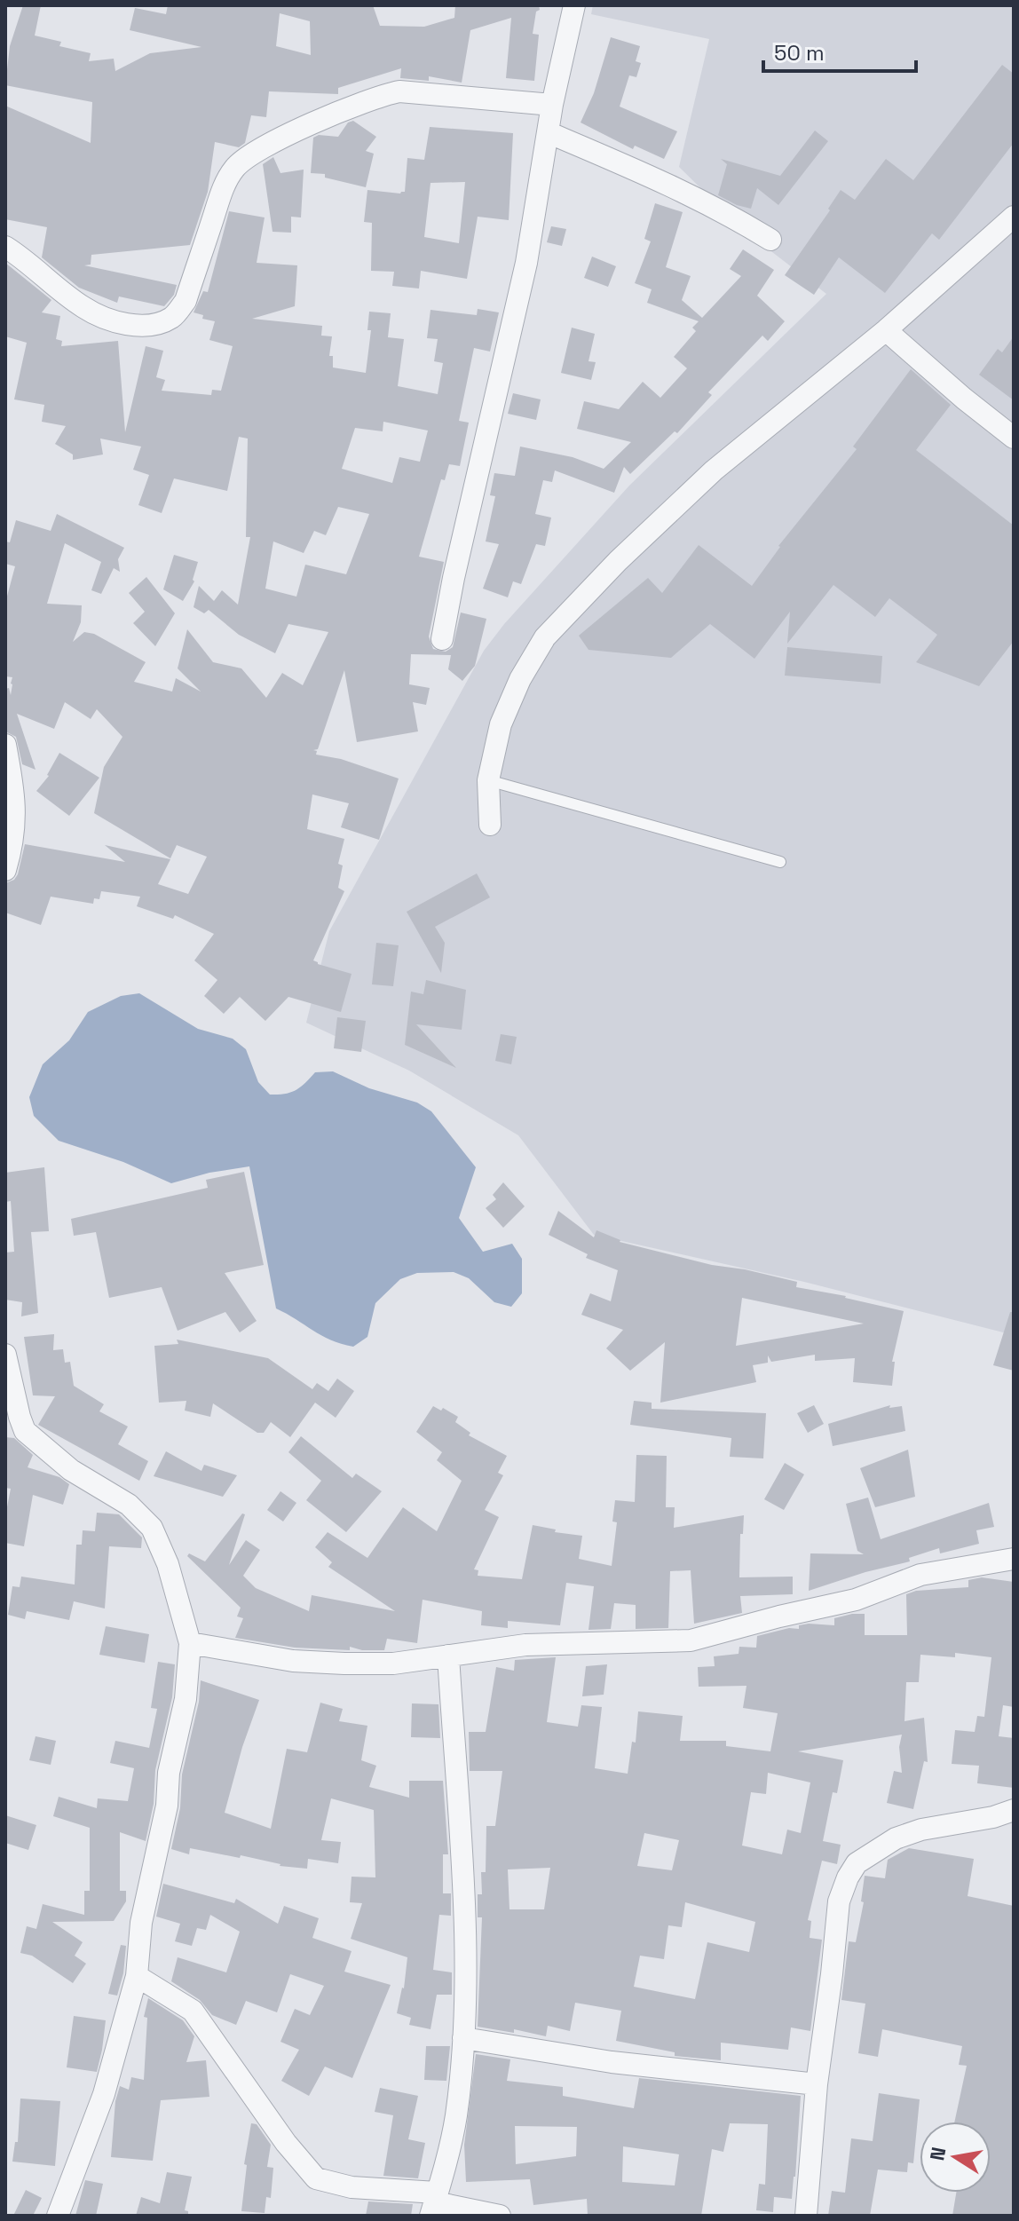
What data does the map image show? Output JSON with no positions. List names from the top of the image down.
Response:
{
  "scale_bar": "50 m",
  "north": "left"
}
